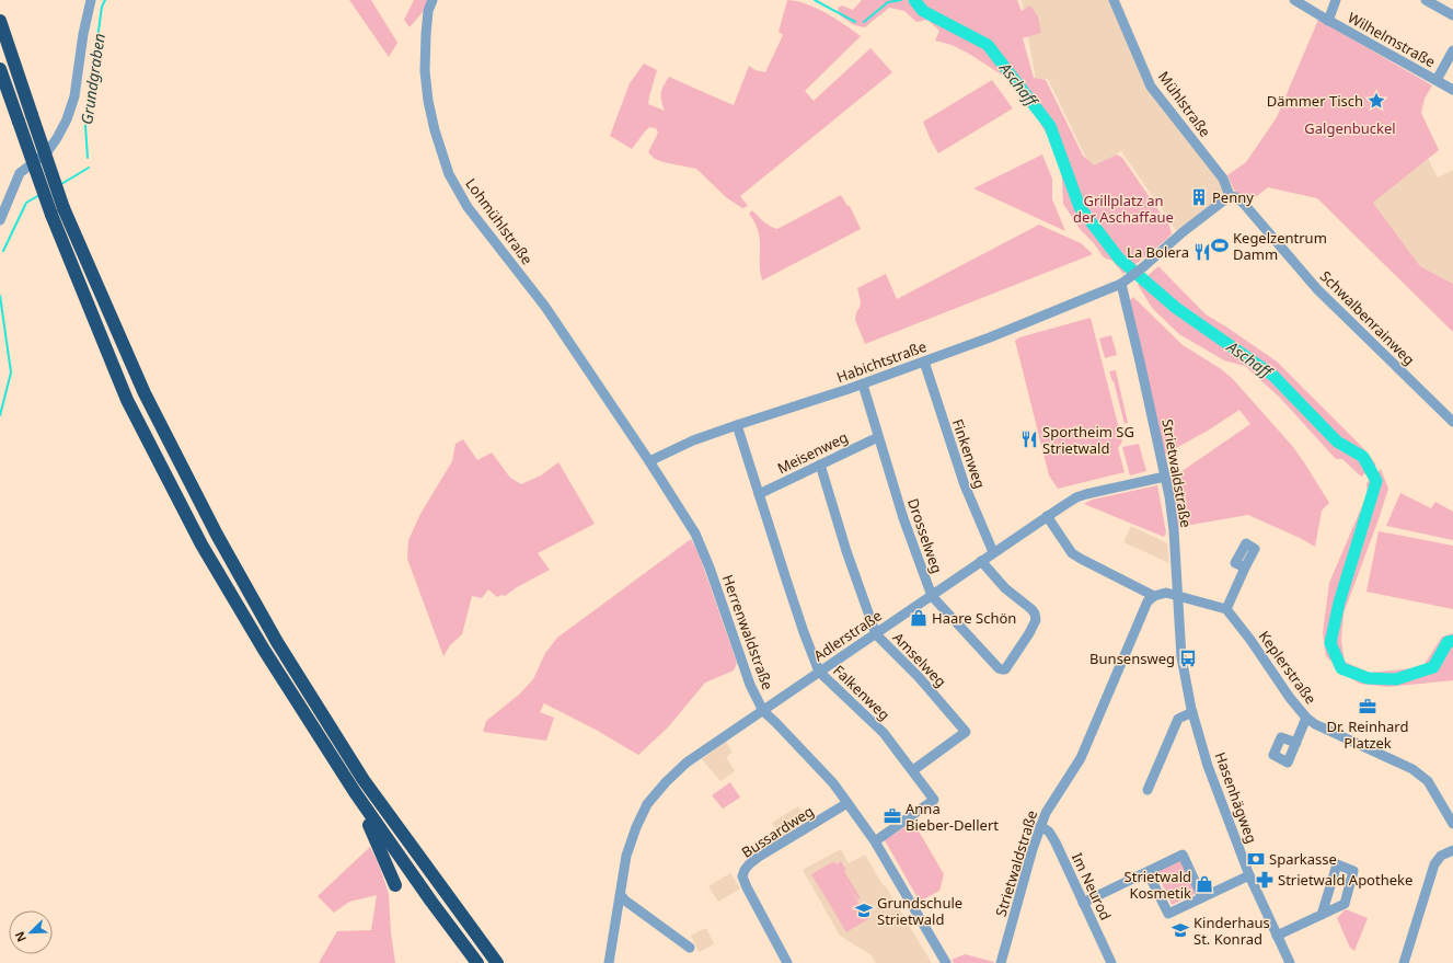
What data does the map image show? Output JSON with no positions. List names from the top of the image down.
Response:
{
  "streets": {
    "street": [
      "Wilhelmstraße",
      "Mühlstraße",
      "Lohmühlstraße",
      "Schwalbenrainweg",
      "Habichtstraße",
      "Meisenweg",
      "Finkenweg",
      "Strietwaldstraße",
      "Drosselweg",
      "Herrenwaldstraße",
      "Adlerstraße",
      "Amselweg",
      "Keplerstraße",
      "Falkenweg",
      "Hasenhägweg",
      "Bussardweg",
      "Im Neurod"
    ]
  },
  "crossings": [
    ["Mühlstraße", "Schwalbenrainweg"],
    ["Lohmühlstraße", "Herrenwaldstraße"],
    ["Habichtstraße", "Finkenweg"],
    ["Habichtstraße", "Strietwaldstraße"],
    ["Habichtstraße", "Drosselweg"],
    ["Habichtstraße", "Herrenwaldstraße"],
    ["Habichtstraße", "Falkenweg"],
    ["Meisenweg", "Drosselweg"],
    ["Meisenweg", "Amselweg"],
    ["Meisenweg", "Falkenweg"],
    ["Finkenweg", "Adlerstraße"],
    ["Strietwaldstraße", "Adlerstraße"],
    ["Strietwaldstraße", "Hasenhägweg"],
    ["Strietwaldstraße", "Im Neurod"],
    ["Drosselweg", "Adlerstraße"],
    ["Herrenwaldstraße", "Adlerstraße"],
    ["Herrenwaldstraße", "Falkenweg"],
    ["Herrenwaldstraße", "Bussardweg"],
    ["Adlerstraße", "Amselweg"],
    ["Adlerstraße", "Falkenweg"],
    ["Amselweg", "Falkenweg"]
  ],
  "water": ["Grundgraben", "Aschaff"],
  "parks": ["Galgenbuckel", "Grillplatz an der Aschaffaue"],
  "places": {
    "place": ["Dämmer Tisch"],
    "building": ["Penny"],
    "sports": ["Kegelzentrum Damm"],
    "restaurant": ["La Bolera", "Sportheim SG Strietwald"],
    "shop": ["Haare Schön", "Strietwald Kosmetik"],
    "bus stop": ["Bunsensweg"],
    "office": ["Dr. Reinhard Platzek", "Anna Bieber-Dellert"],
    "bank": ["Sparkasse"],
    "pharmacy": ["Strietwald Apotheke"],
    "school or university": ["Grundschule Strietwald", "Kinderhaus St. Konrad"]
  },
  "north": "bottom left"
}
